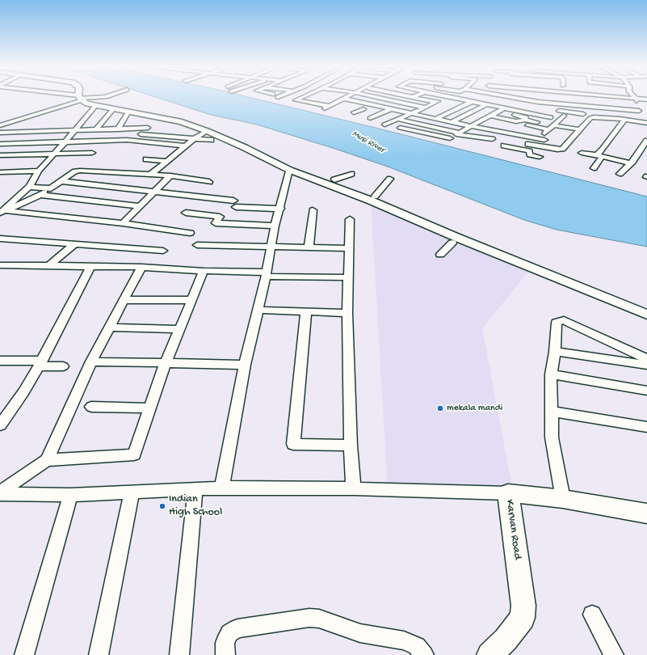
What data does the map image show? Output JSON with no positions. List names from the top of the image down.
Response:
{
  "streets": {
    "street": ["Karvan Road"]
  },
  "water": ["Musi River"],
  "places": ["mekala mandi", "Indian High School"]
}
